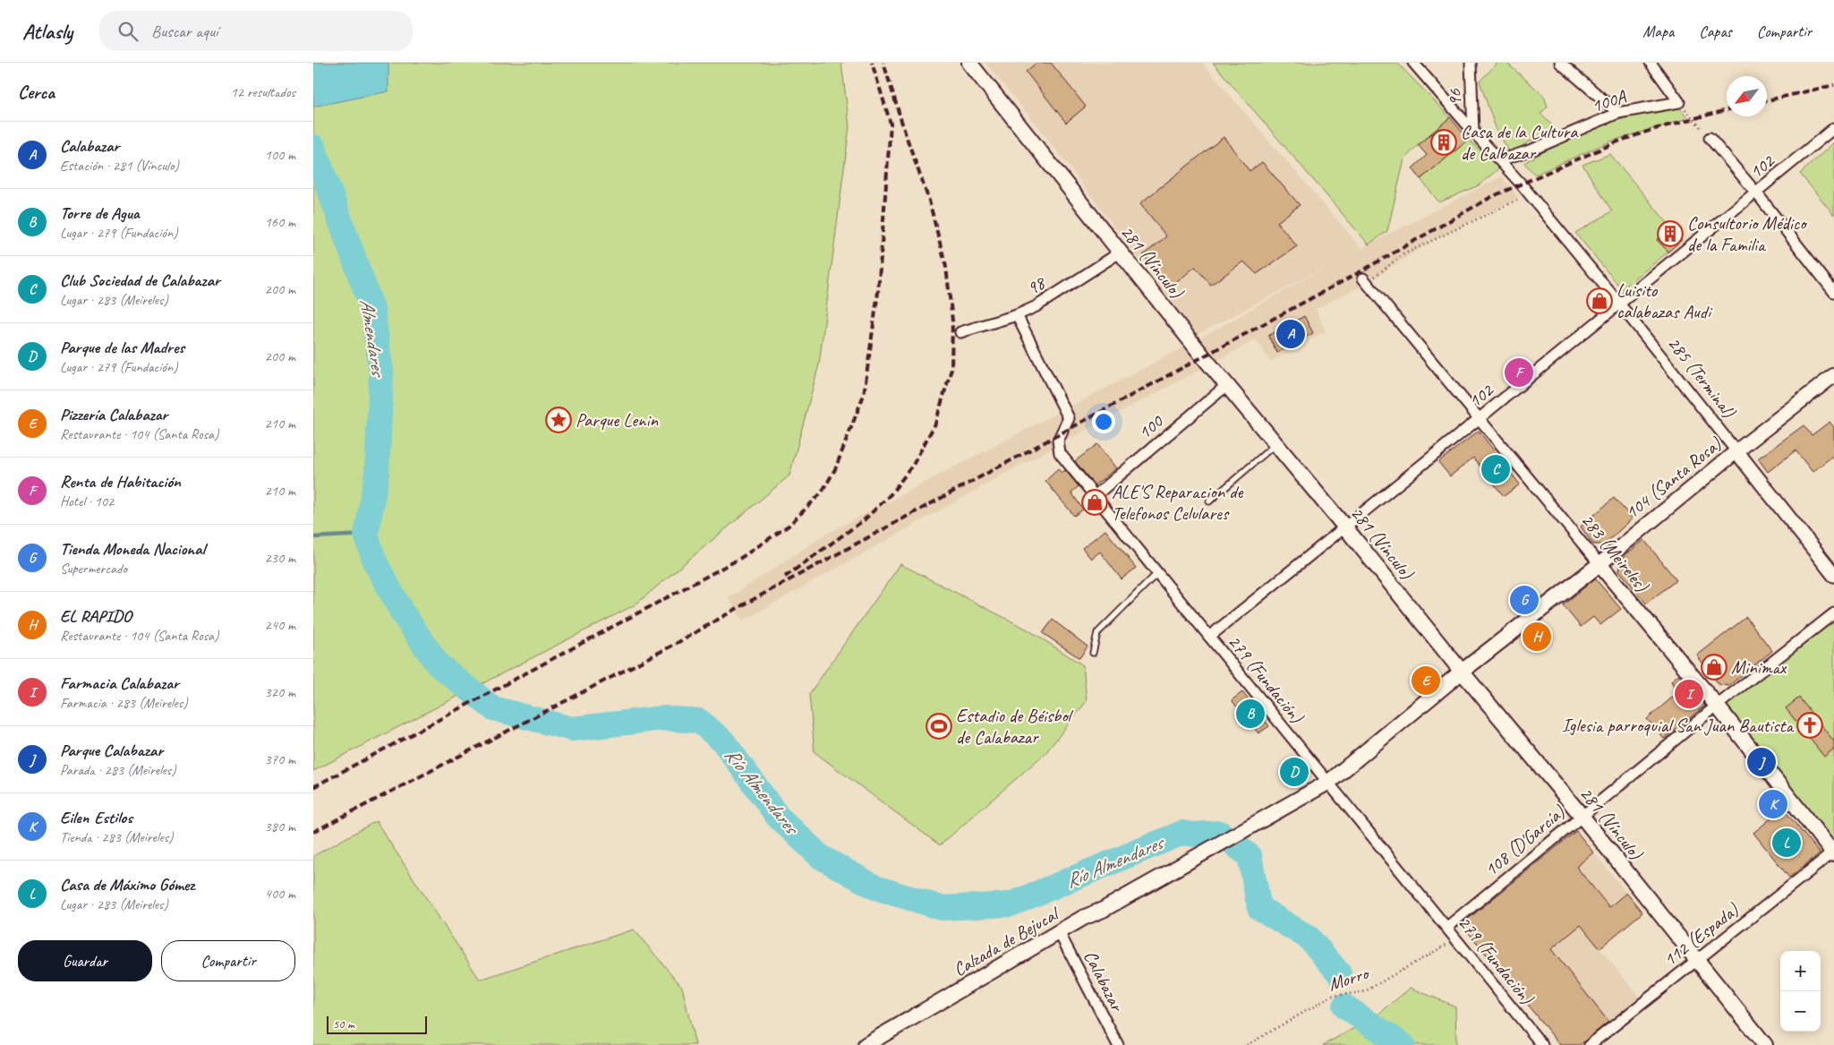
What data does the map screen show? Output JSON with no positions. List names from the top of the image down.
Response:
{
  "streets": {
    "main road": [
      "281 (Vínculo)",
      "104 (Santa Rosa)",
      "283 (Meireles)",
      "Calzada de Bejucal"
    ],
    "street": [
      "96",
      "100A",
      "102",
      "98",
      "285 (Terminal)",
      "100",
      "279 (Fundación)",
      "108 (D'García)",
      "112 (Espada)",
      "Calabazar"
    ],
    "path": ["Morro"]
  },
  "crossings": [
    ["96", "285 (Terminal)"],
    ["100A", "285 (Terminal)"],
    ["102", "281 (Vínculo)"],
    ["102", "285 (Terminal)"],
    ["102", "283 (Meireles)"],
    ["102", "279 (Fundación)"],
    ["281 (Vínculo)", "98"],
    ["281 (Vínculo)", "100"],
    ["281 (Vínculo)", "104 (Santa Rosa)"],
    ["281 (Vínculo)", "108 (D'García)"],
    ["281 (Vínculo)", "112 (Espada)"],
    ["98", "279 (Fundación)"],
    ["285 (Terminal)", "104 (Santa Rosa)"],
    ["100", "279 (Fundación)"],
    ["104 (Santa Rosa)", "283 (Meireles)"],
    ["104 (Santa Rosa)", "279 (Fundación)"],
    ["104 (Santa Rosa)", "Calzada de Bejucal"],
    ["283 (Meireles)", "108 (D'García)"],
    ["283 (Meireles)", "112 (Espada)"],
    ["279 (Fundación)", "108 (D'García)"],
    ["279 (Fundación)", "Calzada de Bejucal"],
    ["279 (Fundación)", "Morro"],
    ["Calzada de Bejucal", "Calabazar"]
  ],
  "water": ["Almendares", "Río Almendares"],
  "places": {
    "building": ["Casa de la Cultura de Calbazar", "Consultorio Médico de la Familia"],
    "shop": ["Luisito calabazas Audi", "ALE'S Reparacion de Telefonos Celulares", "Minimax"],
    "place": ["Parque Lenin"],
    "church": ["Iglesia parroquial San Juan Bautista"],
    "sports": ["Estadio de Béisbol de Calabazar"]
  },
  "scale_bar": "50 m",
  "north": "bottom left",
  "page": {
    "header": "Atlasly",
    "search": "Buscar aquí",
    "nav": ["Mapa", "Capas", "Compartir"],
    "heading": ["Cerca", "12 resultados"],
    "list": [
      {
        "mark": "A",
        "name": "Calabazar",
        "note": "Estación · 281 (Vínculo)",
        "value": "100 m"
      },
      {
        "mark": "B",
        "name": "Torre de Agua",
        "note": "Lugar · 279 (Fundación)",
        "value": "160 m"
      },
      {
        "mark": "C",
        "name": "Club Sociedad de Calabazar",
        "note": "Lugar · 283 (Meireles)",
        "value": "200 m"
      },
      {
        "mark": "D",
        "name": "Parque de las Madres",
        "note": "Lugar · 279 (Fundación)",
        "value": "200 m"
      },
      {
        "mark": "E",
        "name": "Pizzería Calabazar",
        "note": "Restaurante · 104 (Santa Rosa)",
        "value": "210 m"
      },
      {
        "mark": "F",
        "name": "Renta de Habitación",
        "note": "Hotel · 102",
        "value": "210 m"
      },
      {
        "mark": "G",
        "name": "Tienda Moneda Nacional",
        "note": "Supermercado",
        "value": "230 m"
      },
      {
        "mark": "H",
        "name": "EL RAPIDO",
        "note": "Restaurante · 104 (Santa Rosa)",
        "value": "240 m"
      },
      {
        "mark": "I",
        "name": "Farmacia Calabazar",
        "note": "Farmacia · 283 (Meireles)",
        "value": "320 m"
      },
      {
        "mark": "J",
        "name": "Parque Calabazar",
        "note": "Parada · 283 (Meireles)",
        "value": "370 m"
      },
      {
        "mark": "K",
        "name": "Eilen Estilos",
        "note": "Tienda · 283 (Meireles)",
        "value": "380 m"
      },
      {
        "mark": "L",
        "name": "Casa de Máximo Gómez",
        "note": "Lugar · 283 (Meireles)",
        "value": "400 m"
      }
    ],
    "pins": [
      "A",
      "F",
      "C",
      "G",
      "H",
      "E",
      "I",
      "B",
      "J",
      "D",
      "K",
      "L"
    ],
    "buttons": ["Guardar", "Compartir"],
    "map_buttons": ["+", "−"],
    "scale": "50 m"
  }
}
